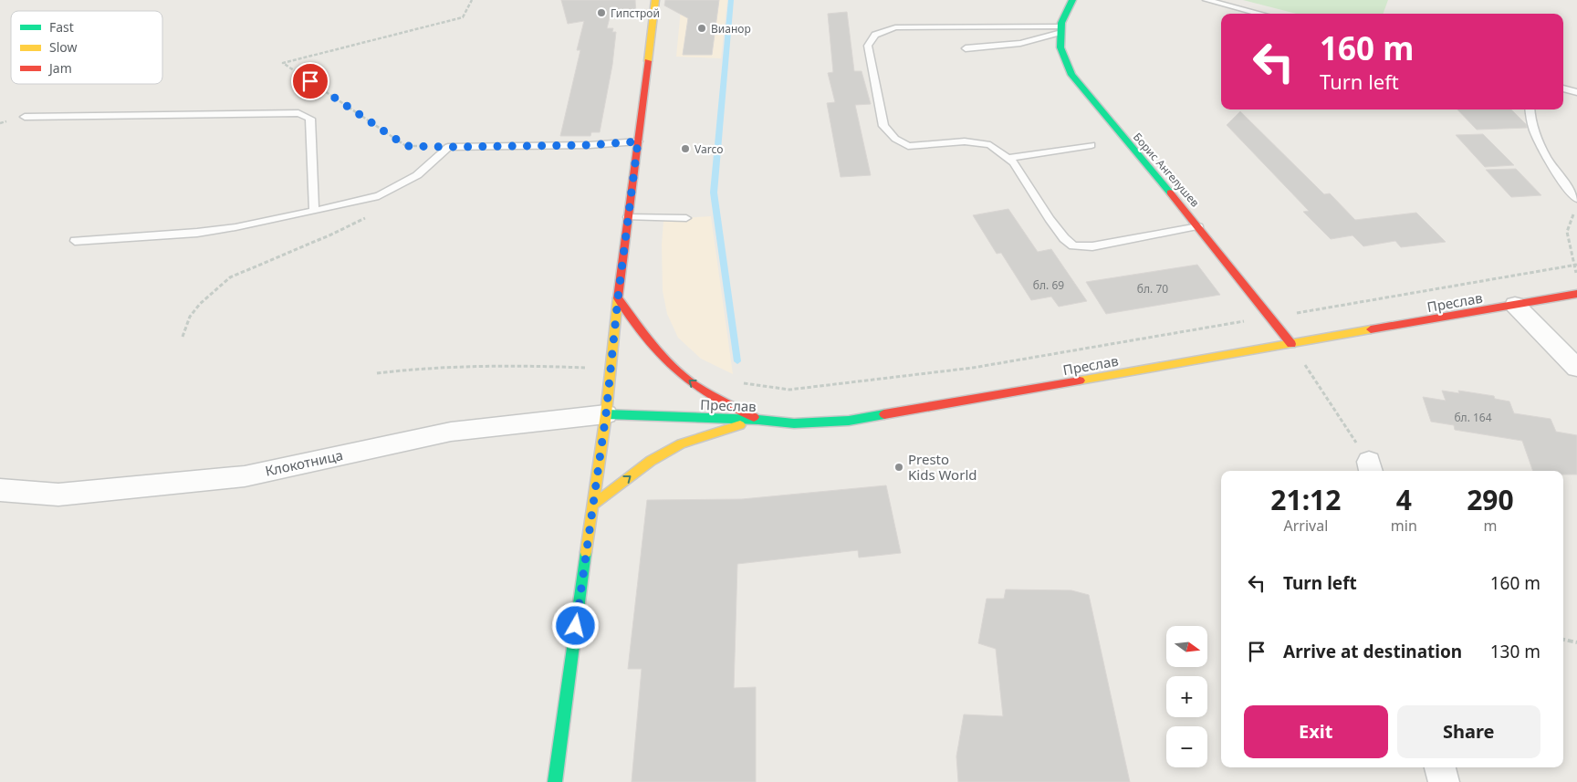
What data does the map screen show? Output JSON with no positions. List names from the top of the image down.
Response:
{
  "streets": {
    "street": ["Борис Ангелушев", "Преслав", "Клокотница"]
  },
  "crossings": [
    ["Борис Ангелушев", "Преслав"],
    ["Преслав", "Клокотница"]
  ],
  "places": [
    "Гипстрой",
    "Вианор",
    "Varco",
    "Presto Kids World"
  ],
  "house_numbers": ["бл. 69", "бл. 70", "бл. 164"],
  "legend": ["Fast", "Slow", "Jam"],
  "north": "right",
  "page": {
    "turn": ["160 m", "Turn left"],
    "eta": [
      "21:12",
      "Arrival",
      "4",
      "min",
      "290",
      "m"
    ],
    "list": [
      {
        "name": "Turn left",
        "value": "160 m"
      },
      {
        "name": "Arrive at destination",
        "value": "130 m"
      }
    ],
    "map_buttons": ["+", "−"],
    "buttons": ["Exit", "Share"]
  }
}
